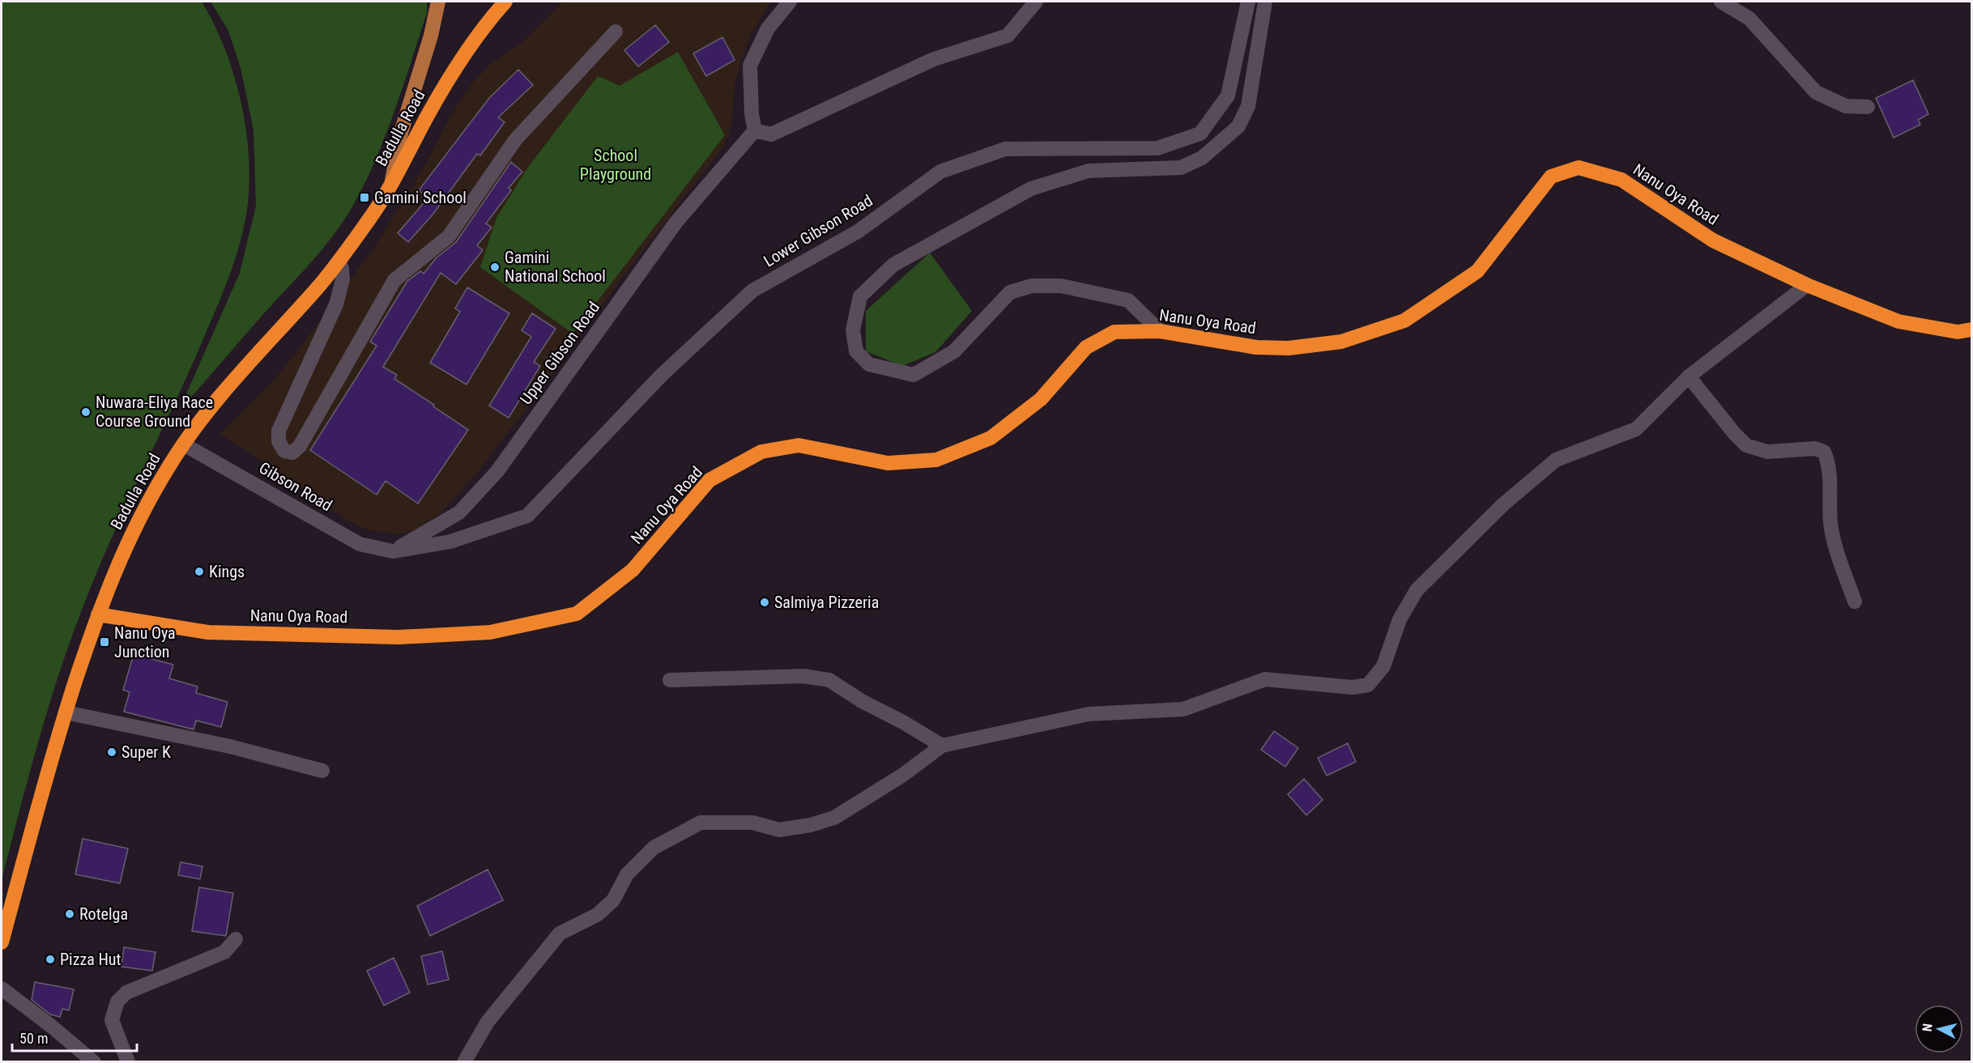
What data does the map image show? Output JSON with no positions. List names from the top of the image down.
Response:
{
  "streets": {
    "highway": ["Badulla Road", "Nanu Oya Road"],
    "street": ["Lower Gibson Road", "Upper Gibson Road", "Gibson Road"]
  },
  "crossings": [
    ["Badulla Road", "Nanu Oya Road"],
    ["Badulla Road", "Gibson Road"],
    ["Lower Gibson Road", "Upper Gibson Road"],
    ["Lower Gibson Road", "Gibson Road"],
    ["Upper Gibson Road", "Gibson Road"]
  ],
  "parks": ["School Playground"],
  "places": {
    "transit": ["Gamini School", "Nanu Oya Junction"],
    "other": [
      "Gamini National School",
      "Nuwara-Eliya Race Course Ground",
      "Kings",
      "Salmiya Pizzeria",
      "Super K",
      "Rotelga",
      "Pizza Hut"
    ]
  },
  "scale_bar": "50 m",
  "north": "left"
}
